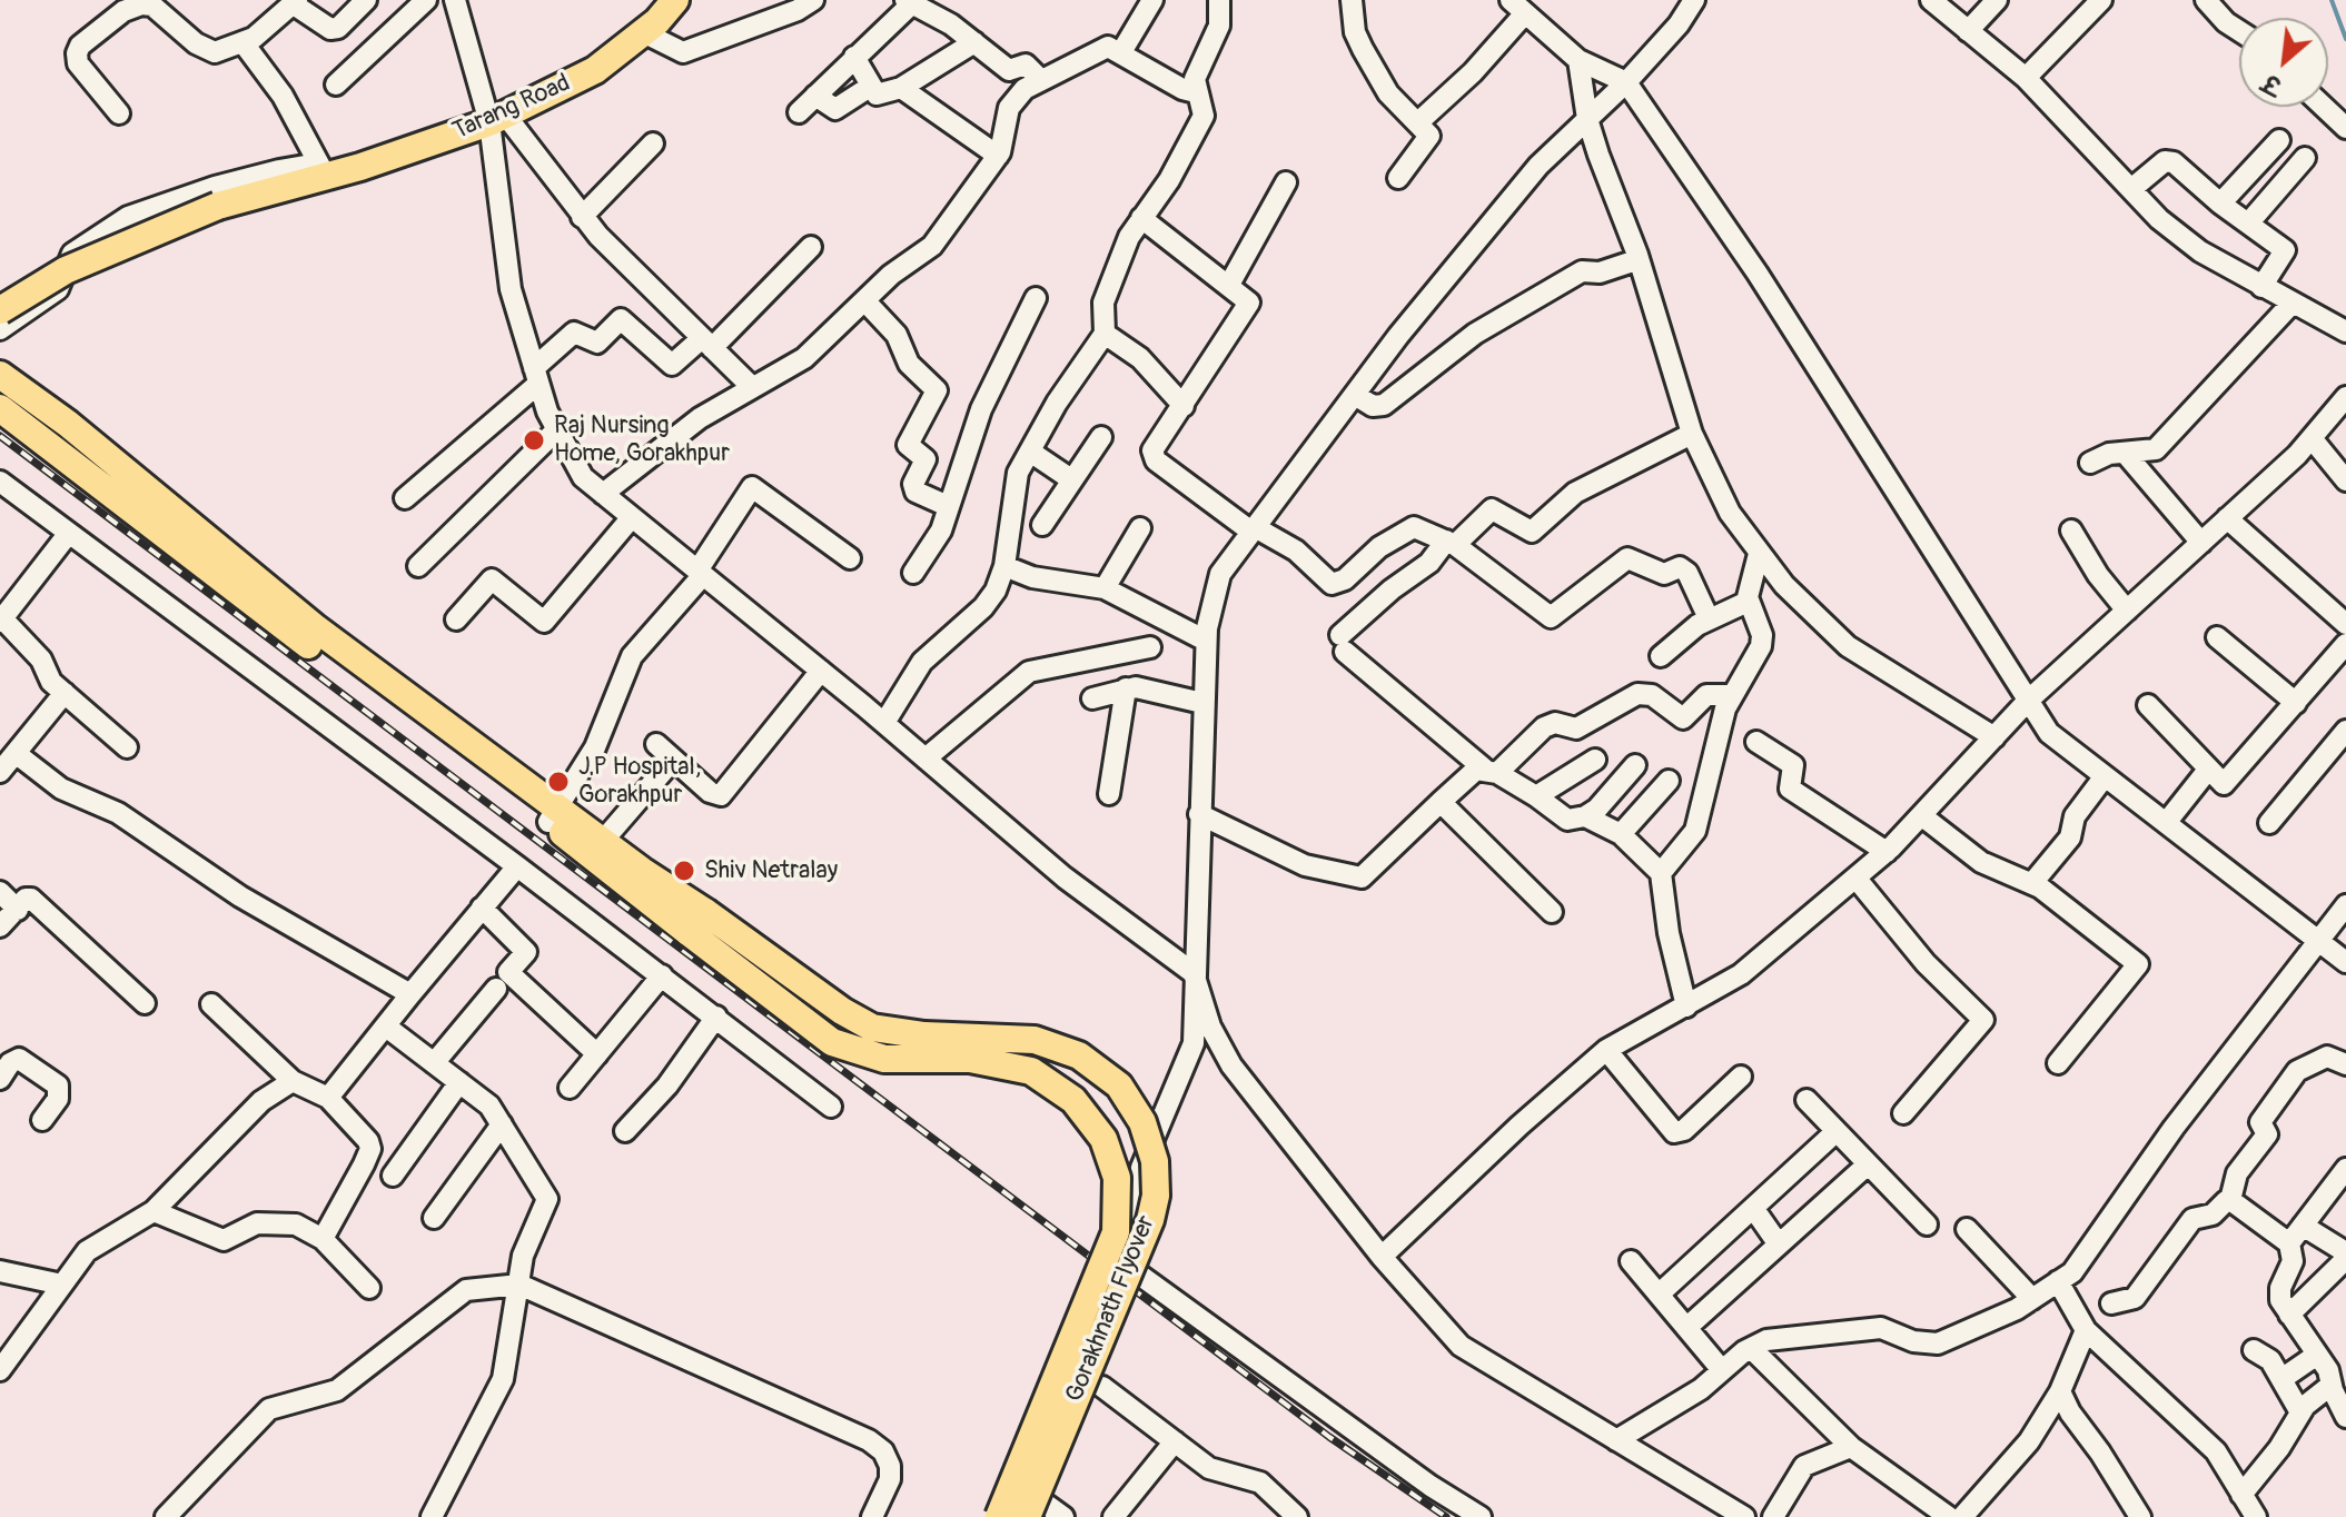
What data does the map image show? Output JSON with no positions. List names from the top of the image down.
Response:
{
  "streets": {
    "main road": ["Tarang Road", "Gorakhnath Flyover"]
  },
  "places": ["Raj Nursing Home, Gorakhpur", "J.P Hospital, Gorakhpur", "Shiv Netralay"],
  "north": "bottom left"
}
